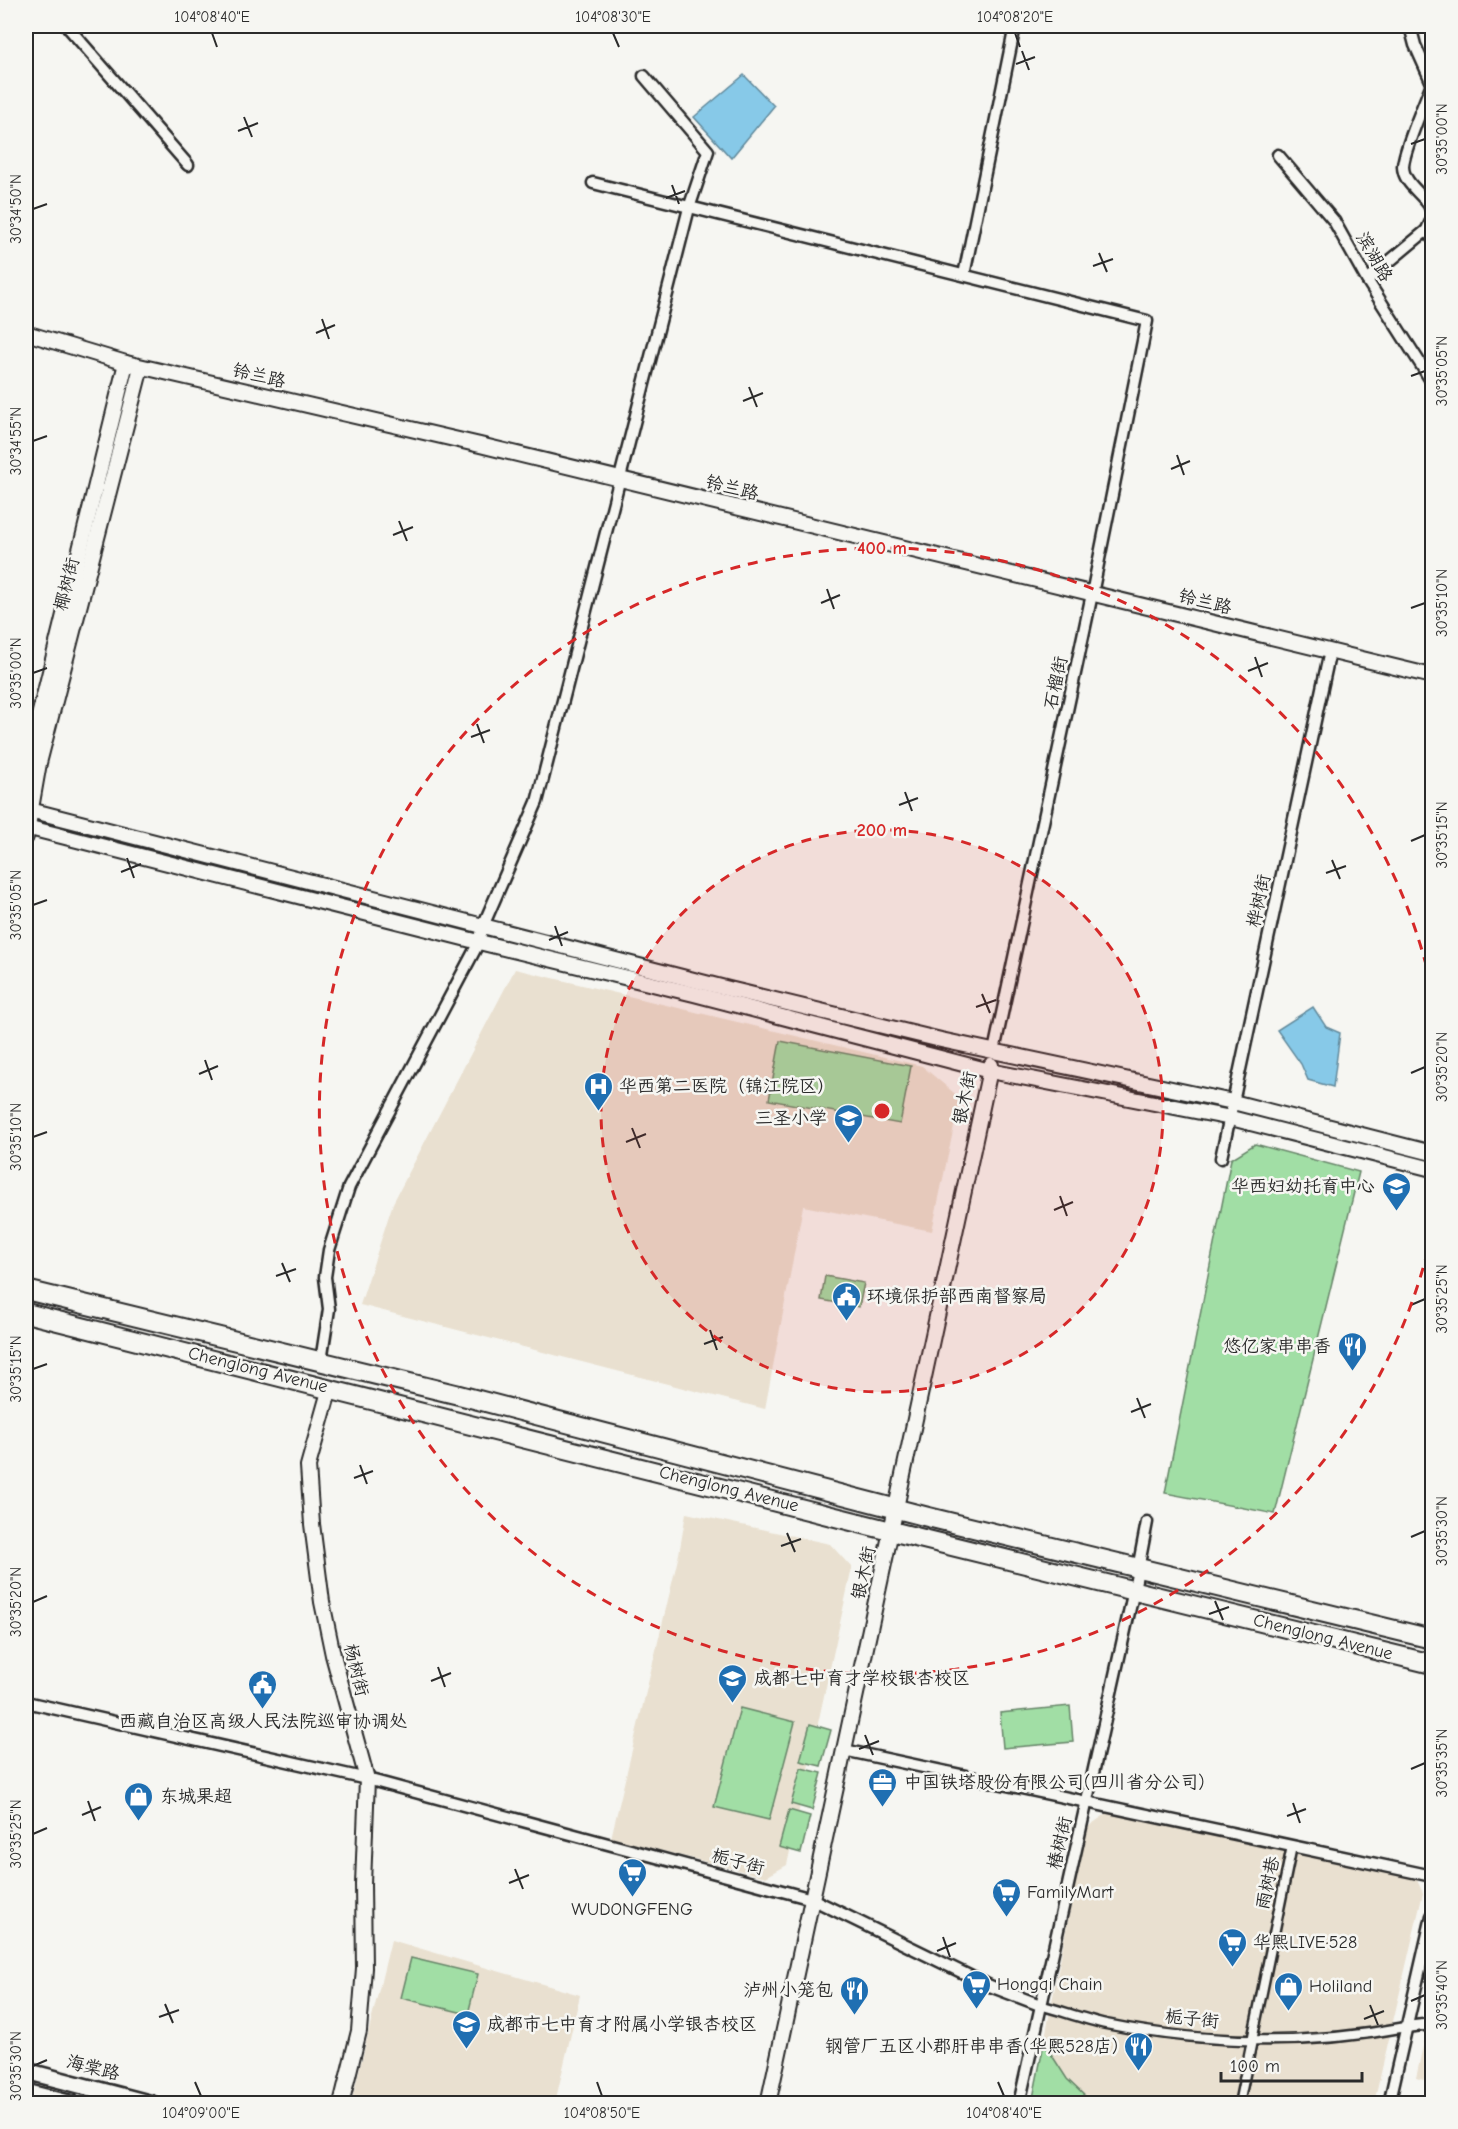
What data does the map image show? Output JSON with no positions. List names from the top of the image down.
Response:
{
  "streets": {
    "highway": ["Chenglong Avenue"],
    "main road": ["海棠路"],
    "street": [
      "滨湖路",
      "铃兰路",
      "椰树街",
      "石榴街",
      "桦树街",
      "银木街",
      "杨树街",
      "椿树街",
      "栀子街",
      "雨树巷"
    ]
  },
  "crossings": [
    ["铃兰路", "椰树街"],
    ["铃兰路", "石榴街"],
    ["铃兰路", "桦树街"],
    ["石榴街", "银木街"],
    ["银木街", "Chenglong Avenue"],
    ["银木街", "栀子街"],
    ["Chenglong Avenue", "杨树街"],
    ["Chenglong Avenue", "椿树街"],
    ["杨树街", "栀子街"],
    ["椿树街", "栀子街"],
    ["栀子街", "雨树巷"]
  ],
  "places": {
    "hospital": ["华西第二医院（锦江院区）"],
    "school or university": [
      "三圣小学",
      "华西妇幼托育中心",
      "成都七中育才学校银杏校区",
      "成都市七中育才附属小学银杏校区"
    ],
    "public building": ["环境保护部西南督察局", "西藏自治区高级人民法院巡审协调处"],
    "restaurant": ["悠亿家串串香", "泸州小笼包", "钢管厂五区小郡肝串串香(华熙528店)"],
    "office": ["中国铁塔股份有限公司(四川省分公司)"],
    "shop": ["东城果超", "Holiland"],
    "supermarket": [
      "WUDONGFENG",
      "FamilyMart",
      "华熙LIVE·528",
      "Hongqi Chain"
    ]
  },
  "scale_bar": "100 m",
  "coordinates": [
    "104°08'40\"E",
    "104°08'30\"E",
    "104°08'20\"E",
    "30°35'00\"N",
    "30°34'50\"N",
    "30°35'05\"N",
    "30°34'55\"N",
    "30°35'10\"N",
    "30°35'15\"N",
    "30°35'20\"N",
    "30°35'25\"N",
    "30°35'30\"N",
    "30°35'35\"N",
    "30°35'40\"N",
    "104°09'00\"E",
    "104°08'50\"E"
  ],
  "rings": ["400 m", "200 m"]
}
